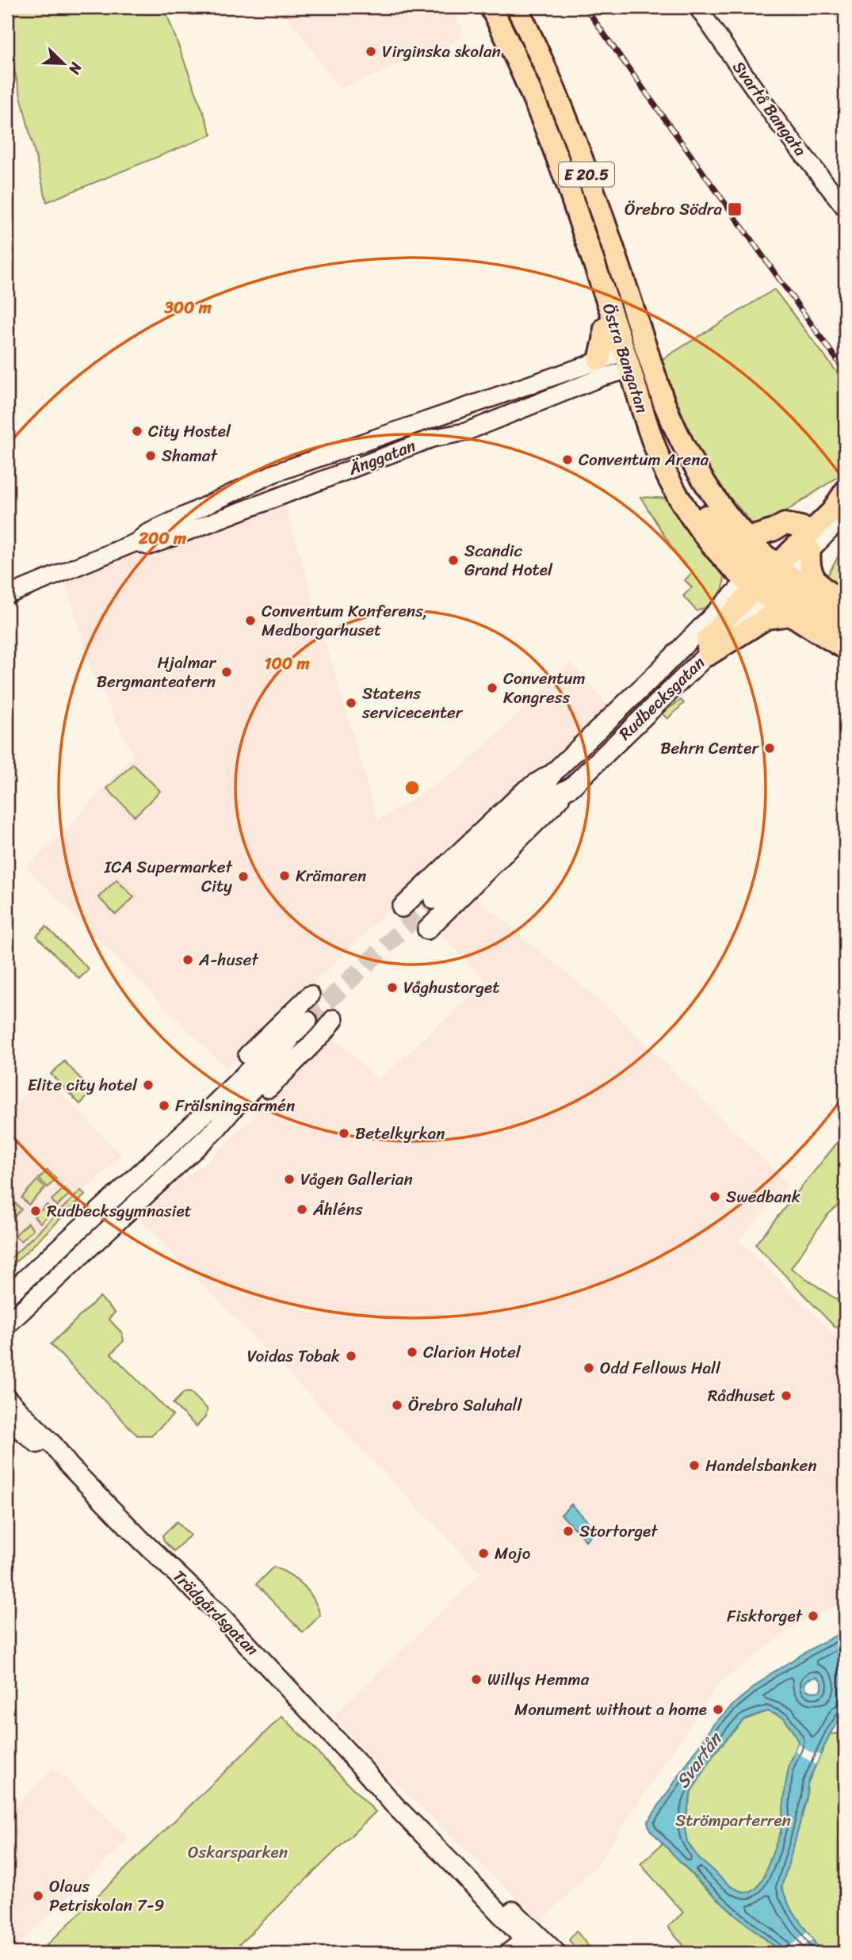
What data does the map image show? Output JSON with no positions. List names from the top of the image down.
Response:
{
  "streets": {
    "main road": [
      "E 20.5",
      "Östra Bangatan",
      "Rudbecksgatan",
      "Trädgårdsgatan"
    ],
    "street": ["Svartå Bangata", "Änggatan"]
  },
  "crossings": [
    ["Östra Bangatan", "Änggatan"],
    ["Östra Bangatan", "Rudbecksgatan"]
  ],
  "water": ["Svartån"],
  "parks": ["Strömparterren", "Oskarsparken"],
  "places": {
    "other": [
      "Virginska skolan",
      "City Hostel",
      "Shamat",
      "Conventum Arena",
      "Scandic Grand Hotel",
      "Conventum Konferens, Medborgarhuset",
      "Hjalmar Bergmanteatern",
      "Conventum Kongress",
      "Statens servicecenter",
      "Behrn Center",
      "Krämaren",
      "ICA Supermarket City",
      "A-huset",
      "Våghustorget",
      "Elite city hotel",
      "Frälsningsarmén",
      "Betelkyrkan",
      "Vågen Gallerian",
      "Swedbank",
      "Åhléns",
      "Rudbecksgymnasiet",
      "Clarion Hotel",
      "Voidas Tobak",
      "Odd Fellows Hall",
      "Rådhuset",
      "Örebro Saluhall",
      "Handelsbanken",
      "Stortorget",
      "Mojo",
      "Fisktorget",
      "Willys Hemma",
      "Monument without a home",
      "Olaus Petriskolan 7-9"
    ],
    "transit": ["Örebro Södra"]
  },
  "north": "bottom right",
  "rings": ["300 m", "200 m", "100 m"]
}
